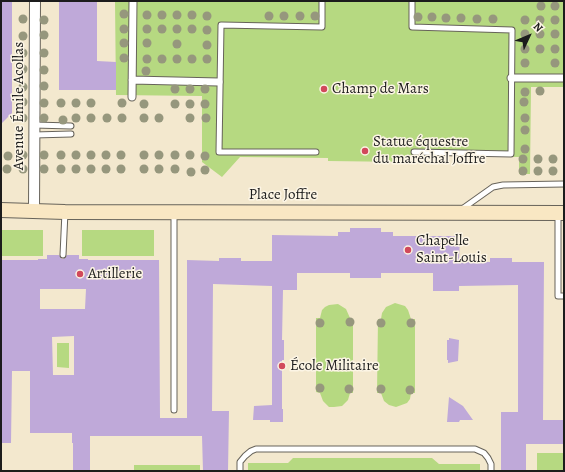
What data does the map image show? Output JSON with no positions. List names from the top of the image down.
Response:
{
  "streets": {
    "main road": ["Place Joffre"],
    "street": ["Avenue Émile Acollas"]
  },
  "crossings": [
    ["Avenue Émile Acollas", "Place Joffre"]
  ],
  "places": [
    "Champ de Mars",
    "Statue équestre du maréchal Joffre",
    "Chapelle Saint-Louis",
    "Artillerie",
    "École Militaire"
  ],
  "north": "top right"
}
